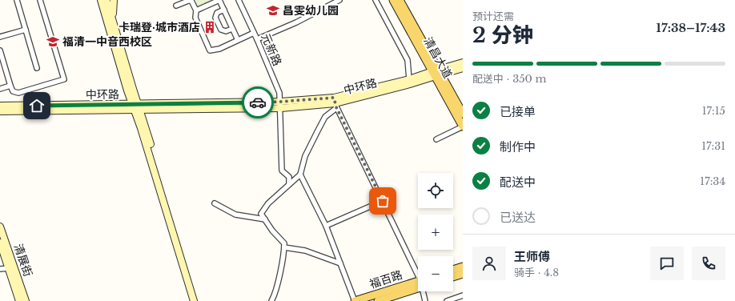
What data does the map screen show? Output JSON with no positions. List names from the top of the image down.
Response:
{
  "streets": {
    "main road": ["清昌大道", "福百路"],
    "street": ["元新路", "中环路", "清展街"]
  },
  "crossings": [
    ["元新路", "中环路"],
    ["清昌大道", "中环路"]
  ],
  "places": {
    "school or university": ["昌雯幼儿园", "福清一中音西校区"],
    "building": ["卡瑞登·城市酒店"]
  },
  "page": {
    "heading": ["2 分钟", "预计还需", "17:38–17:43"],
    "panel": ["王师傅", "骑手 · 4.8"],
    "bar": "配送中 · 350 m",
    "list": [
      ["已接单", "17:15"],
      ["制作中", "17:31"],
      ["配送中", "17:34"],
      "已送达"
    ],
    "map_buttons": ["+", "−"]
  }
}
